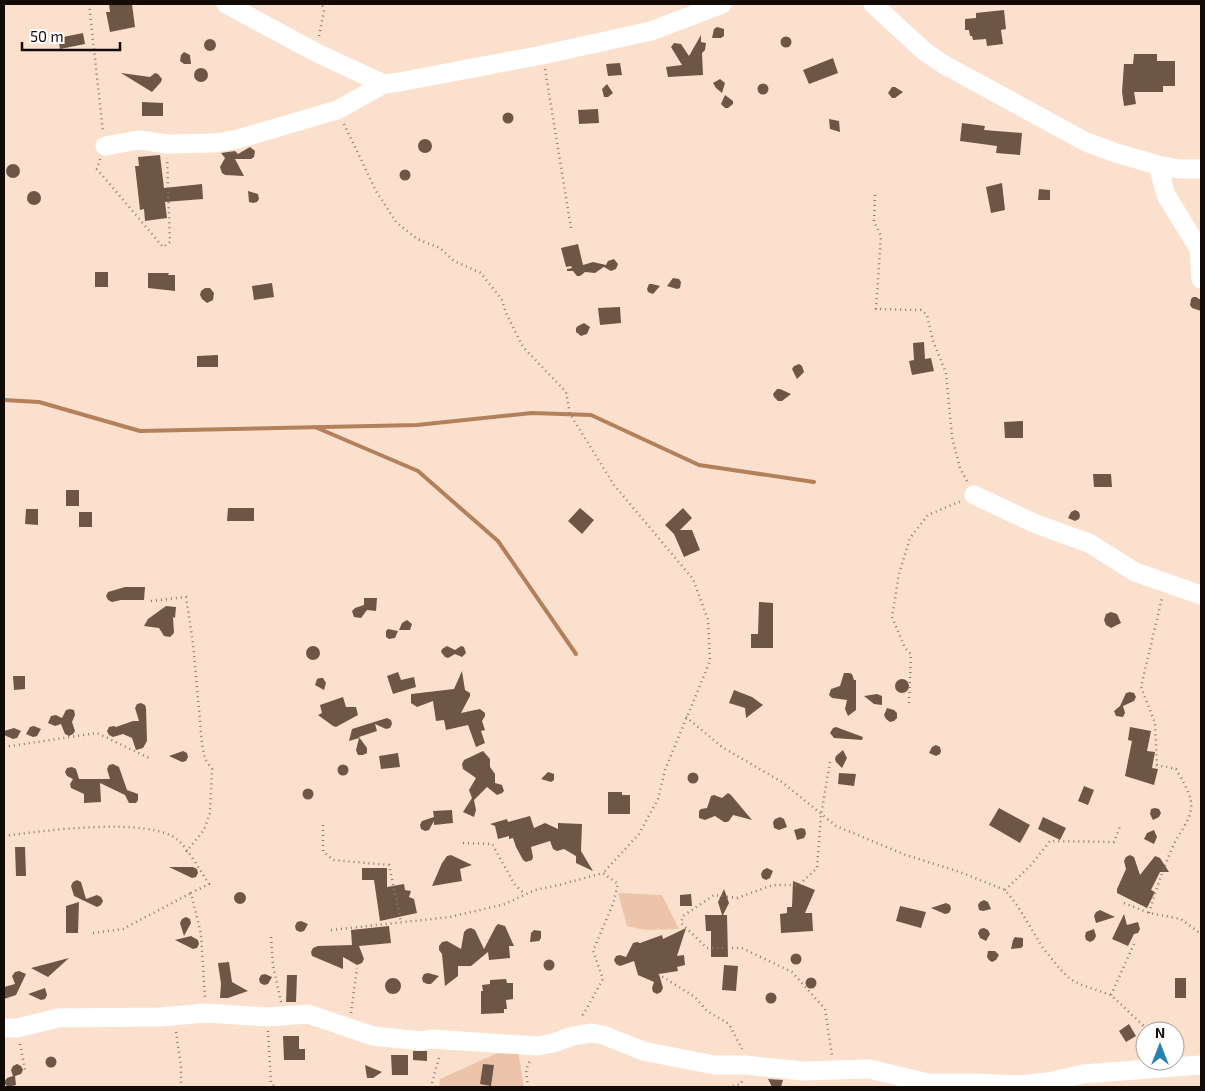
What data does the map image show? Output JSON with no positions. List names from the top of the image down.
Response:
{
  "scale_bar": "50 m",
  "north": "top"
}
